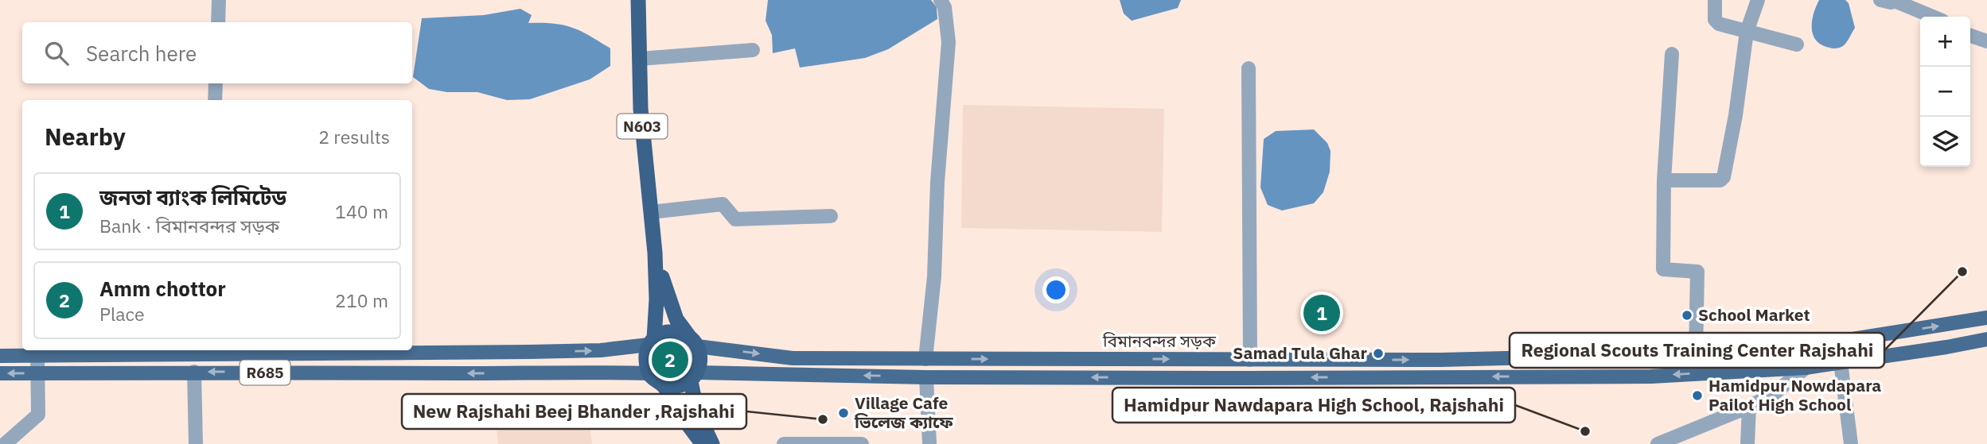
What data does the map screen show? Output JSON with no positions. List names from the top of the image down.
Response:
{
  "streets": {
    "highway": ["N603"],
    "main road": ["বিমানবন্দর সড়ক", "R685"]
  },
  "crossings": [
    ["N603", "বিমানবন্দর সড়ক"],
    ["N603", "R685"],
    ["বিমানবন্দর সড়ক", "R685"]
  ],
  "places": [
    "Regional Scouts Training Center Rajshahi",
    "School Market",
    "Samad Tula Ghar",
    "Hamidpur Nowdapara Pailot High School",
    "Village Cafe ভিলেজ ক্যাফে",
    "New Rajshahi Beej Bhander ,Rajshahi",
    "Hamidpur Nawdapara High School, Rajshahi"
  ],
  "page": {
    "map_buttons": ["+", "−"],
    "search": "Search here",
    "heading": ["Nearby", "2 results"],
    "list": [
      {
        "mark": "1",
        "name": "জনতা ব্যাংক লিমিটেড",
        "note": "Bank · বিমানবন্দর সড়ক",
        "value": "140 m"
      },
      {
        "mark": "2",
        "name": "Amm chottor",
        "note": "Place",
        "value": "210 m"
      }
    ],
    "pins": ["1", "2"]
  }
}
